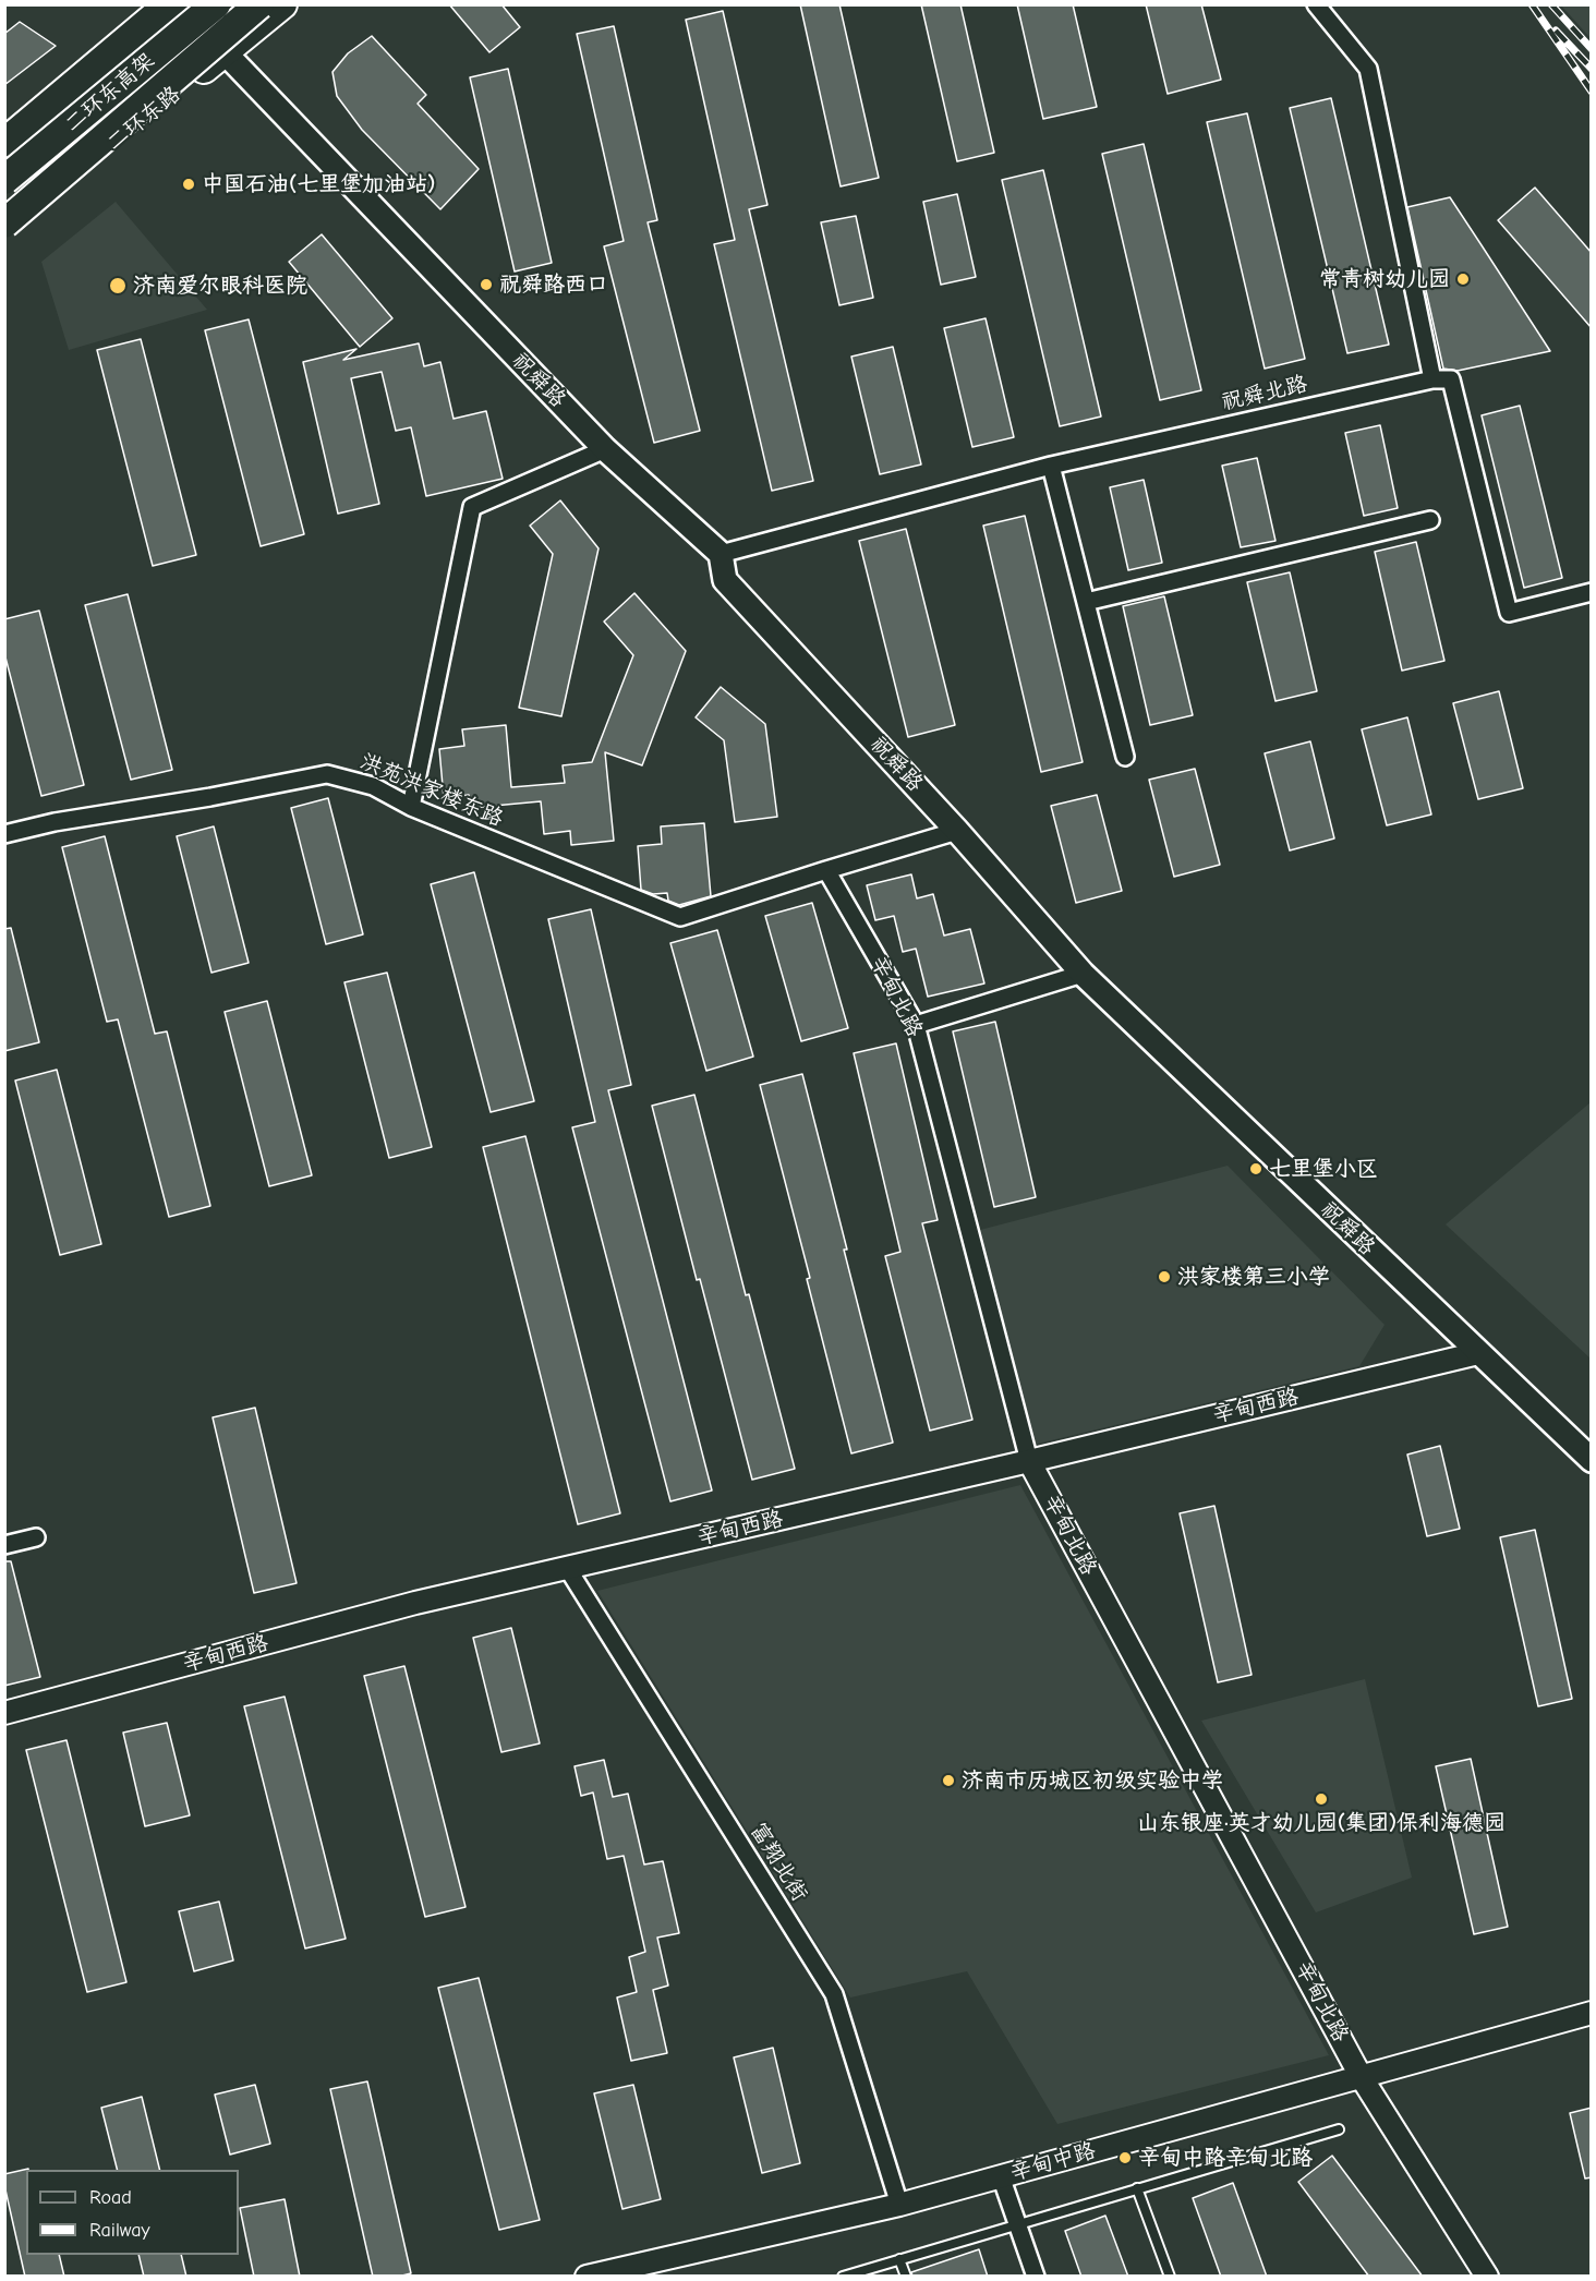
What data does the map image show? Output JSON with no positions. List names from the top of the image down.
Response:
{
  "streets": {
    "highway": ["二环东高架", "二环东路"],
    "main road": ["祝舜路"],
    "street": [
      "祝舜北路",
      "洪苑洪家楼东路",
      "辛甸北路",
      "辛甸西路",
      "富翔北街",
      "辛甸中路"
    ]
  },
  "crossings": [
    ["二环东路", "祝舜路"],
    ["祝舜路", "祝舜北路"],
    ["祝舜路", "辛甸西路"],
    ["洪苑洪家楼东路", "辛甸北路"],
    ["辛甸北路", "辛甸西路"],
    ["辛甸北路", "辛甸中路"],
    ["辛甸西路", "富翔北街"],
    ["富翔北街", "辛甸中路"]
  ],
  "places": [
    "中国石油(七里堡加油站)",
    "常青树幼儿园",
    "祝舜路西口",
    "济南爱尔眼科医院",
    "七里堡小区",
    "洪家楼第三小学",
    "济南市历城区初级实验中学",
    "山东银座·英才幼儿园(集团)保利海德园",
    "辛甸中路辛甸北路"
  ],
  "legend": ["Road", "Railway"]
}
